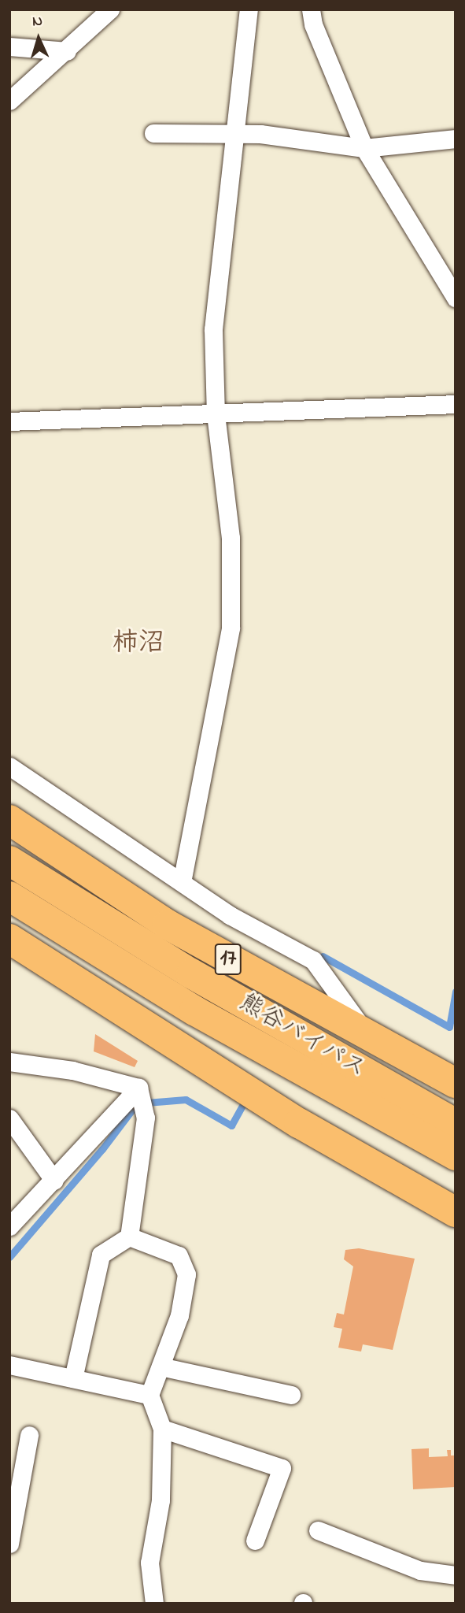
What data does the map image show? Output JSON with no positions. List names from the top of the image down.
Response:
{
  "streets": {
    "highway": ["17", "熊谷バイパス"]
  },
  "districts": ["柿沼"],
  "north": "top"
}
